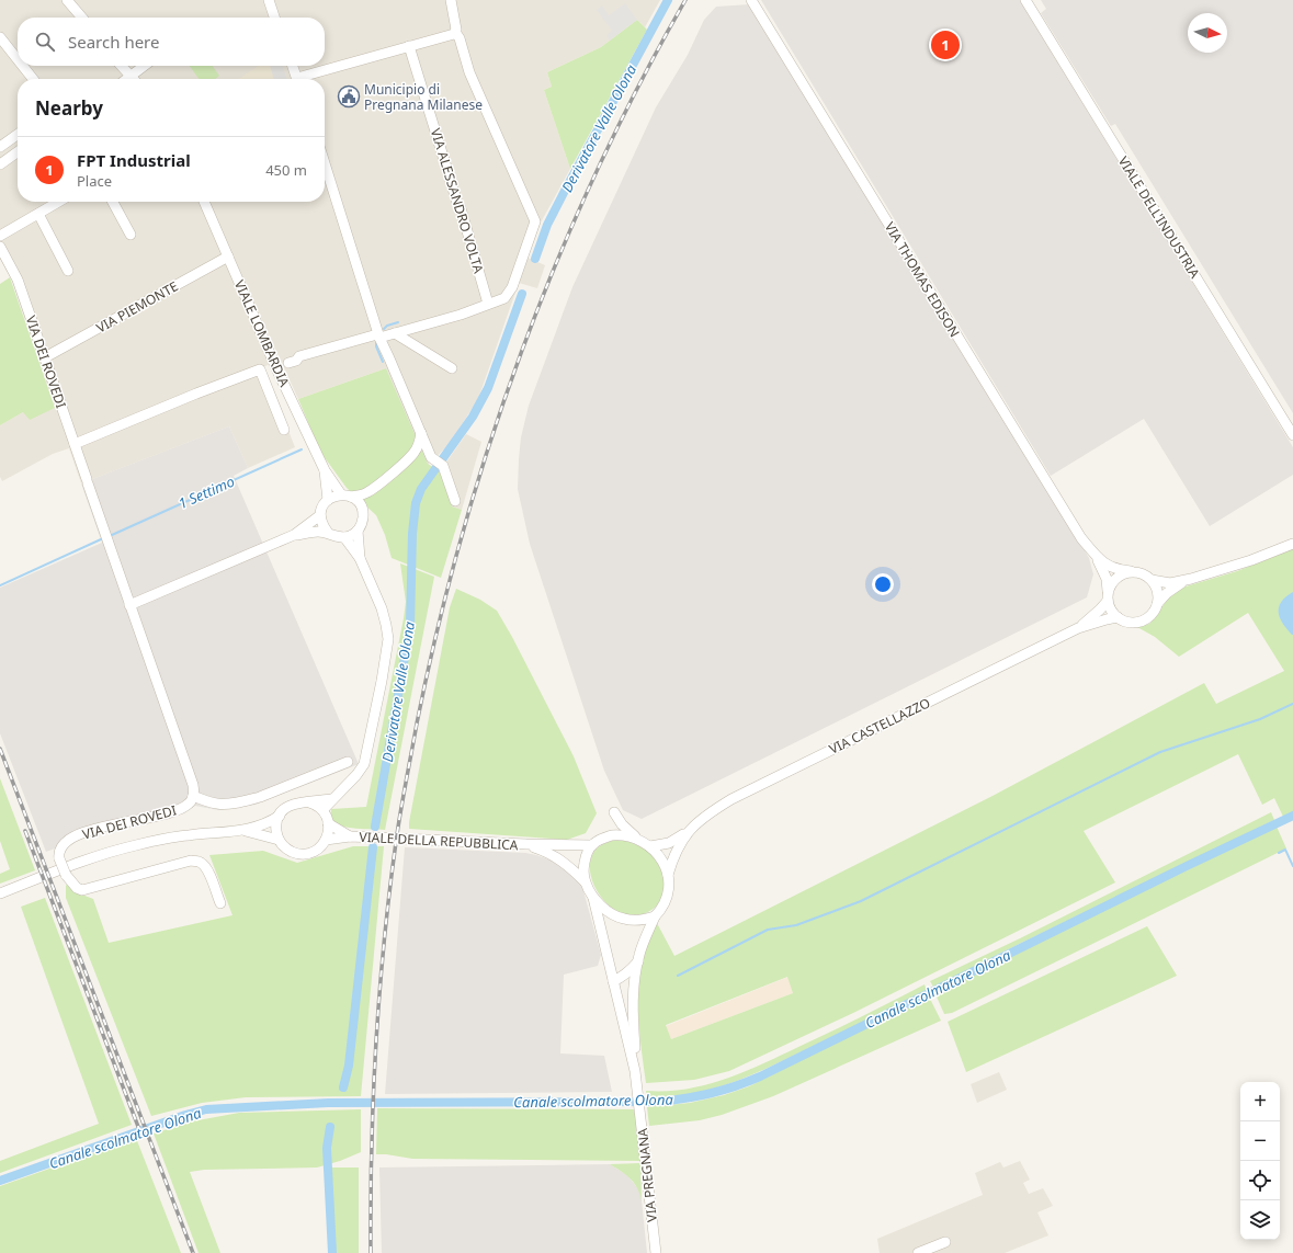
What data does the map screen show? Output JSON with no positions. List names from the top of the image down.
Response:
{
  "streets": {
    "street": [
      "VIA ALESSANDRO VOLTA",
      "VIALE DELL'INDUSTRIA",
      "VIA THOMAS EDISON",
      "VIA PIEMONTE",
      "VIALE LOMBARDIA",
      "VIA DEI ROVEDI",
      "VIA CASTELLAZZO",
      "VIALE DELLA REPUBBLICA",
      "VIA PREGNANA"
    ]
  },
  "crossings": [
    ["VIA PIEMONTE", "VIALE LOMBARDIA"],
    ["VIA PIEMONTE", "VIA DEI ROVEDI"],
    ["VIA CASTELLAZZO", "VIALE DELLA REPUBBLICA"],
    ["VIA CASTELLAZZO", "VIA PREGNANA"],
    ["VIALE DELLA REPUBBLICA", "VIA PREGNANA"]
  ],
  "water": ["Derivatore Valle Olona", "1 Settimo", "Canale scolmatore Olona"],
  "places": {
    "public building": ["Municipio di Pregnana Milanese"]
  },
  "north": "right",
  "page": {
    "search": "Search here",
    "pins": "1",
    "heading": "Nearby",
    "list": [
      {
        "mark": "1",
        "name": "FPT Industrial",
        "note": "Place",
        "value": "450 m"
      }
    ],
    "map_buttons": ["+", "−"]
  }
}
